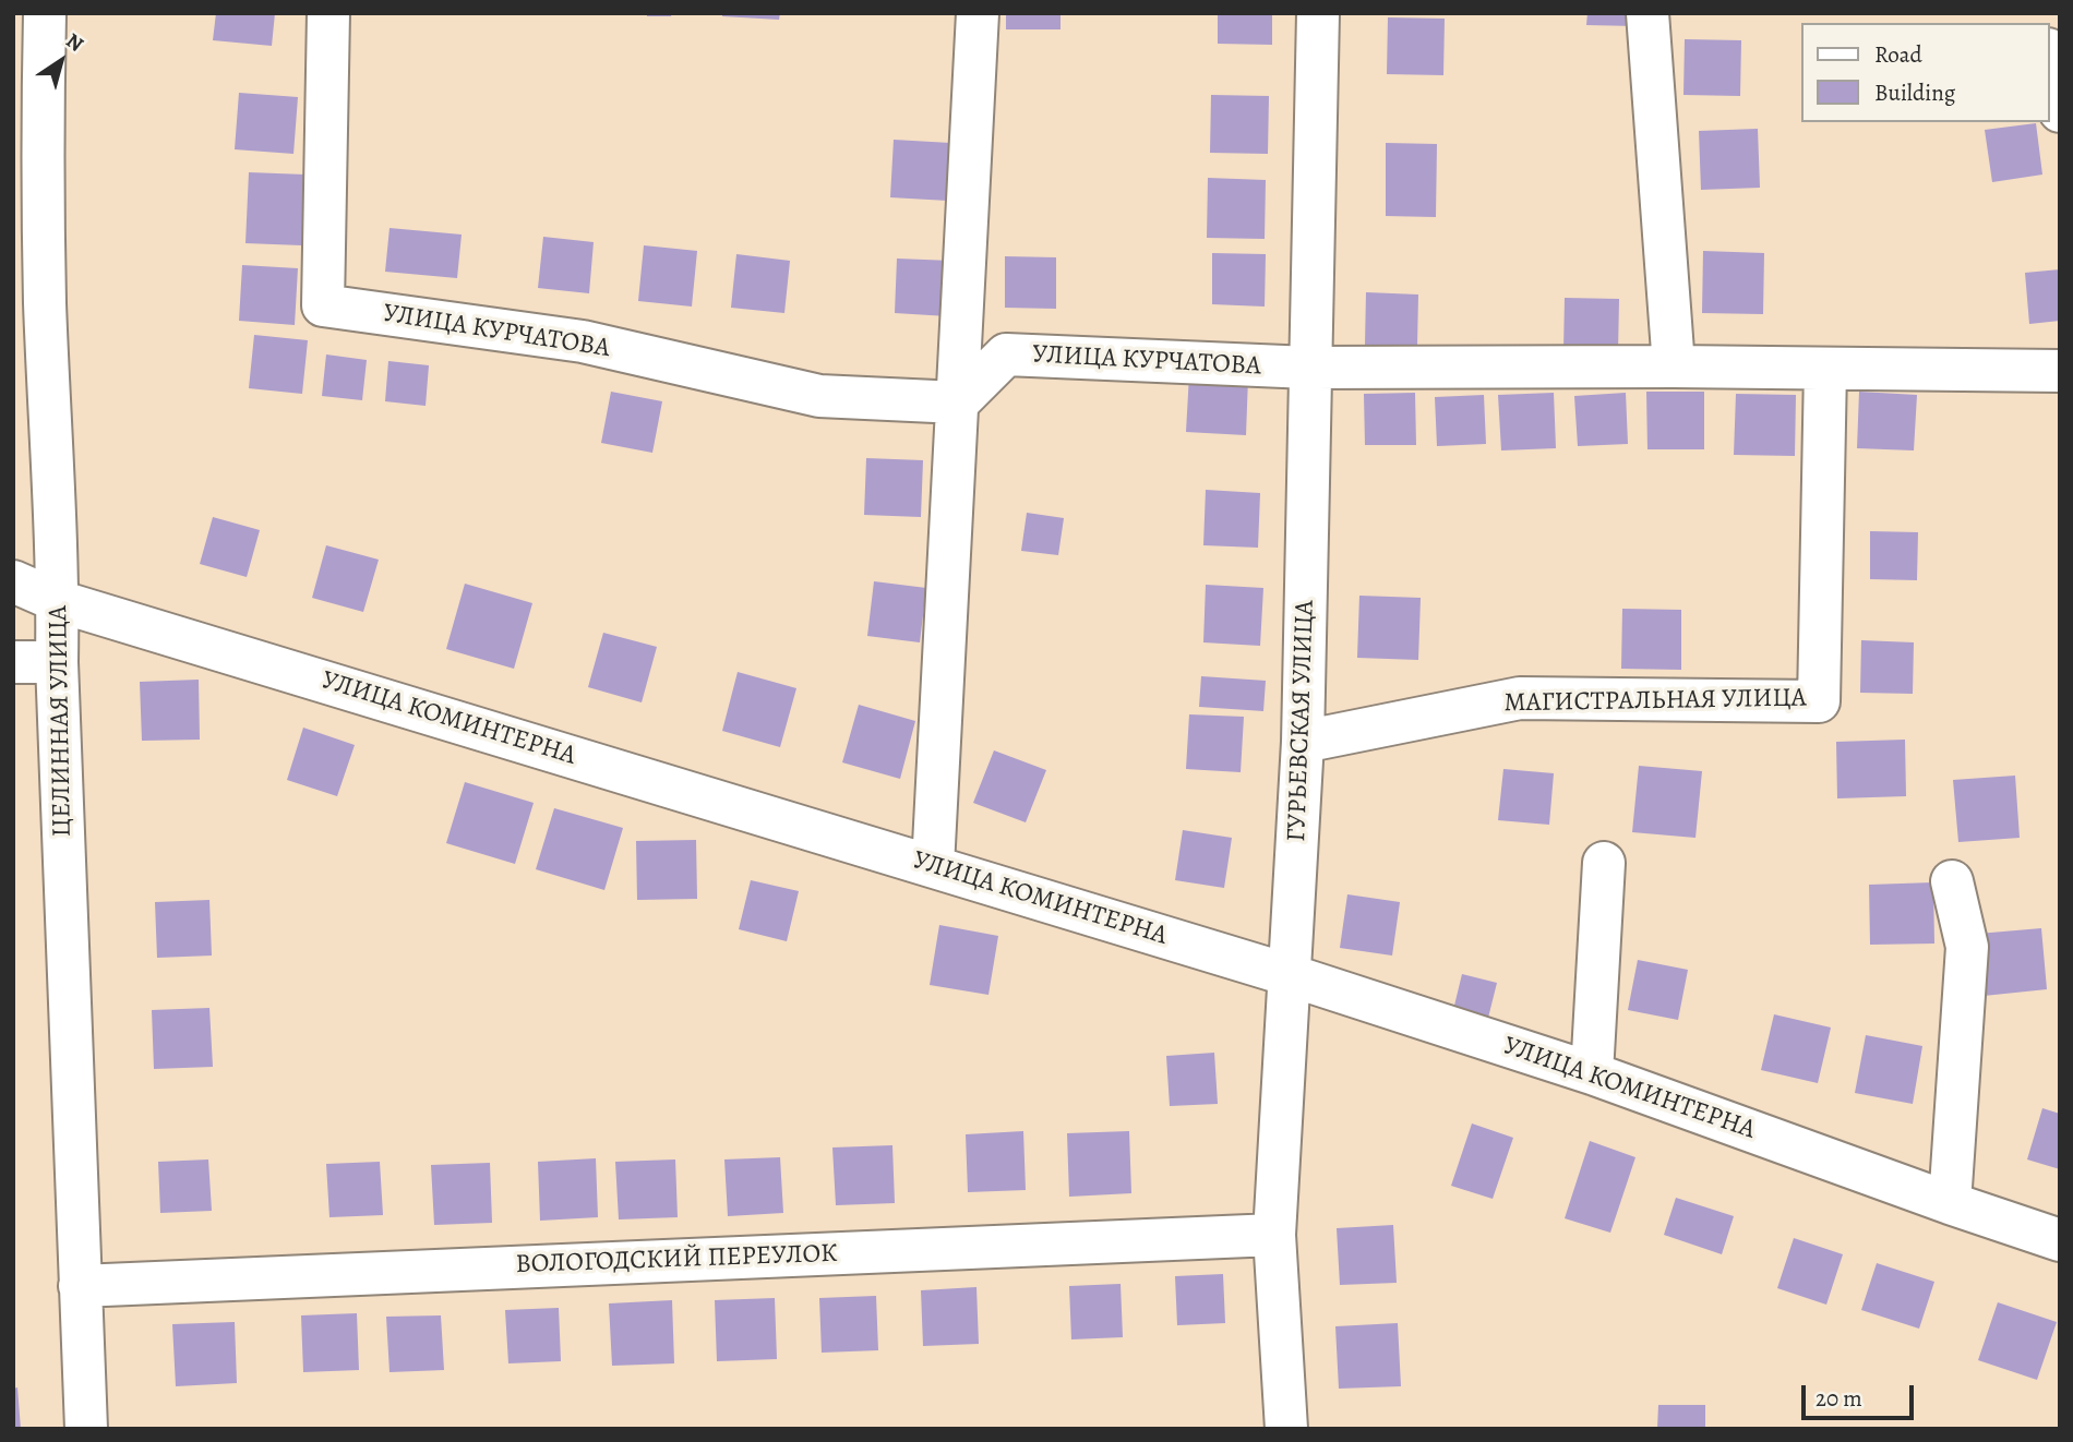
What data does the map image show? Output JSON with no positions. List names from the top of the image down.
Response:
{
  "streets": {
    "street": [
      "УЛИЦА КУРЧАТОВА",
      "МАГИСТРАЛЬНАЯ УЛИЦА",
      "УЛИЦА КОМИНТЕРНА",
      "ЦЕЛИННАЯ УЛИЦА",
      "ГУРЬЕВСКАЯ УЛИЦА",
      "ВОЛОГОДСКИЙ ПЕРЕУЛОК"
    ]
  },
  "crossings": [
    ["УЛИЦА КУРЧАТОВА", "ГУРЬЕВСКАЯ УЛИЦА"],
    ["МАГИСТРАЛЬНАЯ УЛИЦА", "ГУРЬЕВСКАЯ УЛИЦА"],
    ["УЛИЦА КОМИНТЕРНА", "ЦЕЛИННАЯ УЛИЦА"],
    ["УЛИЦА КОМИНТЕРНА", "ГУРЬЕВСКАЯ УЛИЦА"],
    ["ЦЕЛИННАЯ УЛИЦА", "ВОЛОГОДСКИЙ ПЕРЕУЛОК"],
    ["ГУРЬЕВСКАЯ УЛИЦА", "ВОЛОГОДСКИЙ ПЕРЕУЛОК"]
  ],
  "legend": ["Road", "Building"],
  "scale_bar": "20 m",
  "north": "top right"
}
